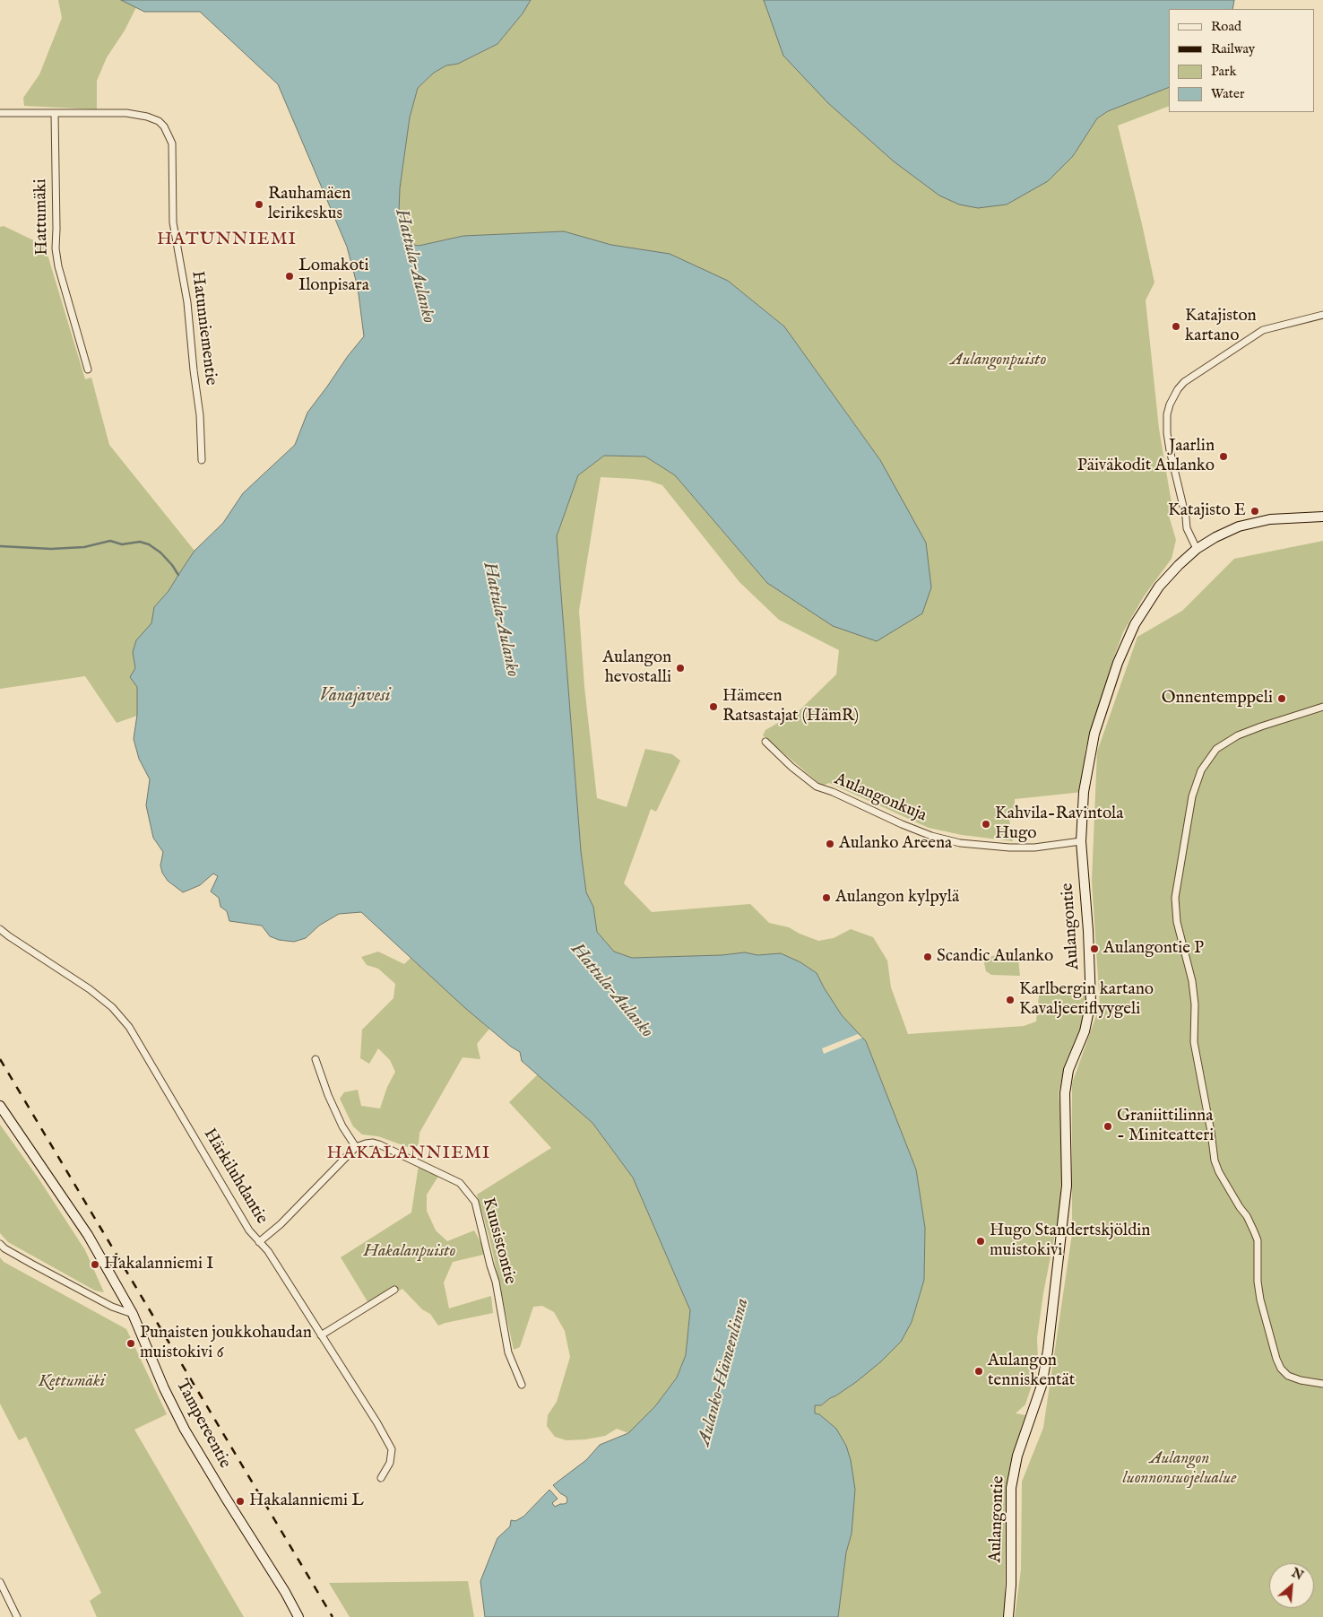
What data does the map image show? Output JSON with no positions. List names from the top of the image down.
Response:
{
  "streets": {
    "main road": ["Aulangontie", "Tampereentie"],
    "street": [
      "Hattumäki",
      "Hatunniementie",
      "Aulangonkuja",
      "Härkiluhdantie",
      "Kuusistontie"
    ]
  },
  "crossings": [
    ["Hattumäki", "Hatunniementie"],
    ["Aulangonkuja", "Aulangontie"]
  ],
  "districts": ["HATUNNIEMI", "HAKALANNIEMI"],
  "water": ["Hattula–Aulanko", "Vanajavesi", "Aulanko–Hämeenlinna"],
  "parks": [
    "Aulangonpuisto",
    "Hakalanpuisto",
    "Kettumäki",
    "Aulangon luonnonsuojelualue"
  ],
  "places": [
    "Rauhamäen leirikeskus",
    "Lomakoti Ilonpisara",
    "Katajiston kartano",
    "Jaarlin Päiväkodit Aulanko",
    "Katajisto E",
    "Aulangon hevostalli",
    "Onnentemppeli",
    "Hämeen Ratsastajat (HämR)",
    "Kahvila-Ravintola Hugo",
    "Aulanko Areena",
    "Aulangon kylpylä",
    "Aulangontie P",
    "Scandic Aulanko",
    "Karlbergin kartano Kavaljeeriflyygeli",
    "Graniittilinna - Miniteatteri",
    "Hugo Standertskjöldin muistokivi",
    "Hakalanniemi I",
    "Punaisten joukkohaudan muistokivi 6",
    "Aulangon tenniskentät",
    "Hakalanniemi L"
  ],
  "legend": [
    "Road",
    "Railway",
    "Park",
    "Water"
  ],
  "north": "top right"
}
